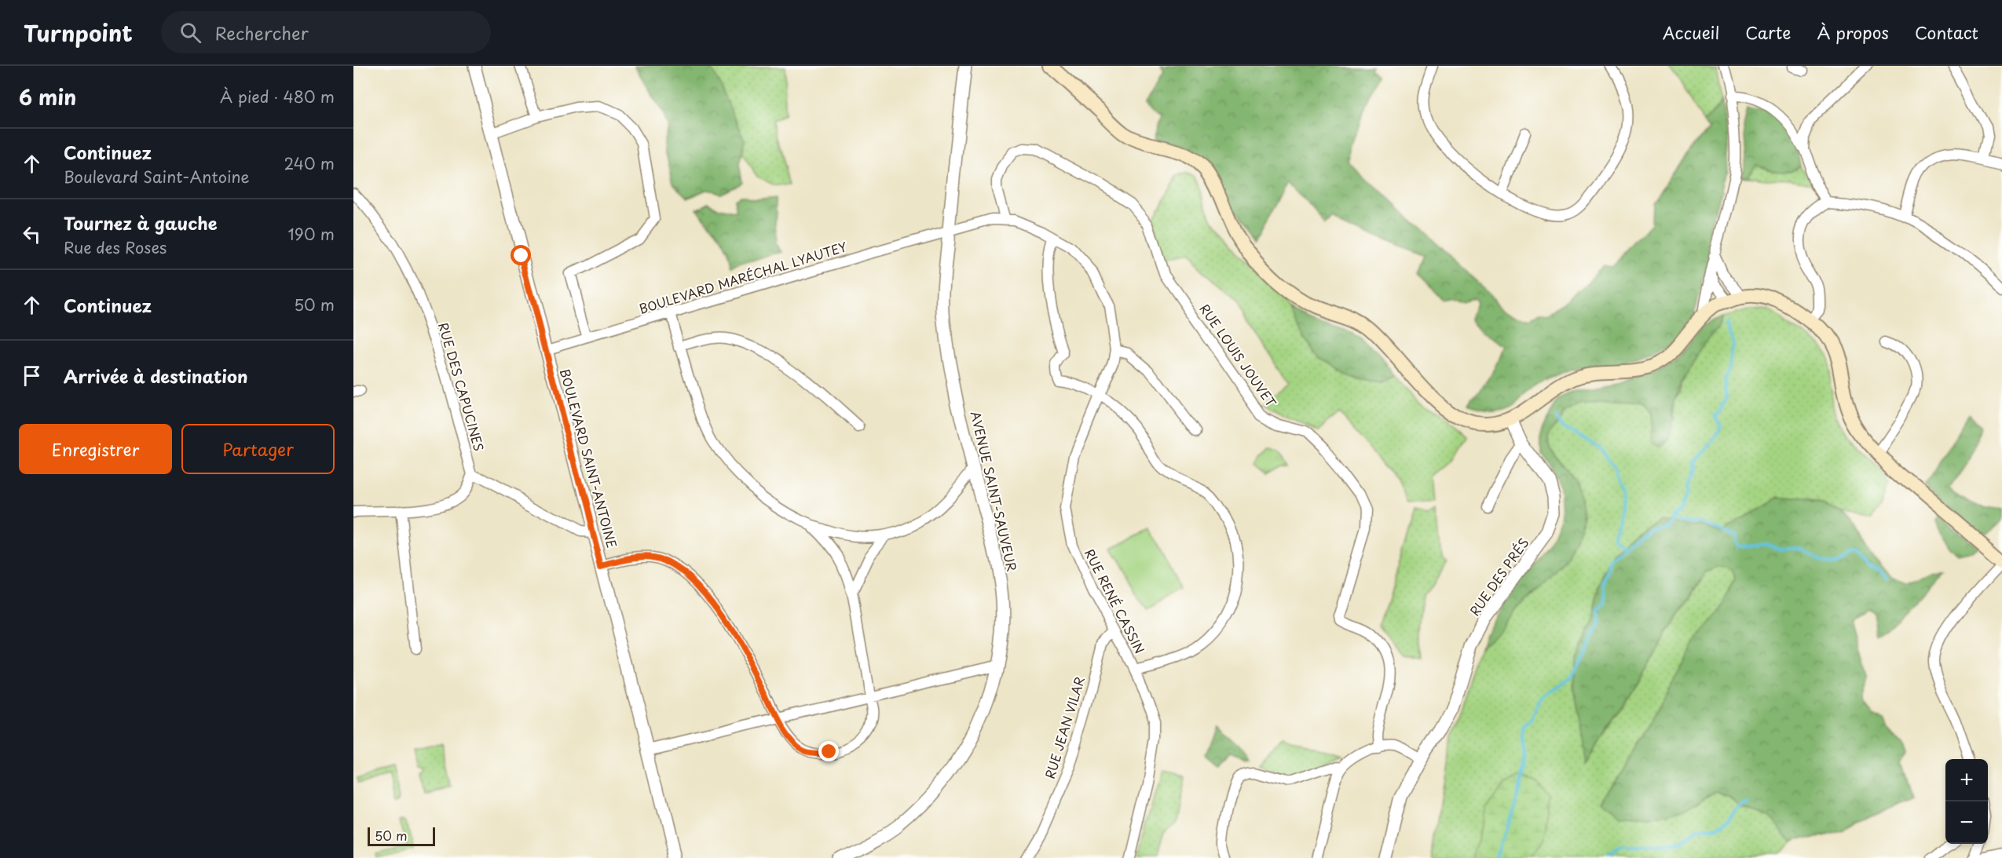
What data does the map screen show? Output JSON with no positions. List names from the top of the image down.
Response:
{
  "streets": {
    "street": [
      "BOULEVARD MARÉCHAL LYAUTEY",
      "RUE LOUIS JOUVET",
      "RUE DES CAPUCINES",
      "BOULEVARD SAINT-ANTOINE",
      "AVENUE SAINT-SAUVEUR",
      "RUE DES PRÉS",
      "RUE RENÉ CASSIN",
      "RUE JEAN VILAR"
    ]
  },
  "crossings": [
    ["BOULEVARD MARÉCHAL LYAUTEY", "BOULEVARD SAINT-ANTOINE"],
    ["BOULEVARD MARÉCHAL LYAUTEY", "AVENUE SAINT-SAUVEUR"],
    ["BOULEVARD MARÉCHAL LYAUTEY", "RUE RENÉ CASSIN"],
    ["RUE LOUIS JOUVET", "RUE RENÉ CASSIN"],
    ["RUE DES CAPUCINES", "BOULEVARD SAINT-ANTOINE"],
    ["AVENUE SAINT-SAUVEUR", "RUE RENÉ CASSIN"],
    ["RUE RENÉ CASSIN", "RUE JEAN VILAR"]
  ],
  "scale_bar": "50 m",
  "page": {
    "header": "Turnpoint",
    "search": "Rechercher",
    "nav": [
      "Accueil",
      "Carte",
      "À propos",
      "Contact"
    ],
    "heading": ["6 min", "À pied · 480 m"],
    "list": [
      ["Continuez", "Boulevard Saint-Antoine", "240 m"],
      ["Tournez à gauche", "Rue des Roses", "190 m"],
      ["Continuez", "50 m"],
      "Arrivée à destination"
    ],
    "buttons": ["Enregistrer", "Partager"],
    "map_buttons": ["+", "−"],
    "scale": "50 m"
  }
}
